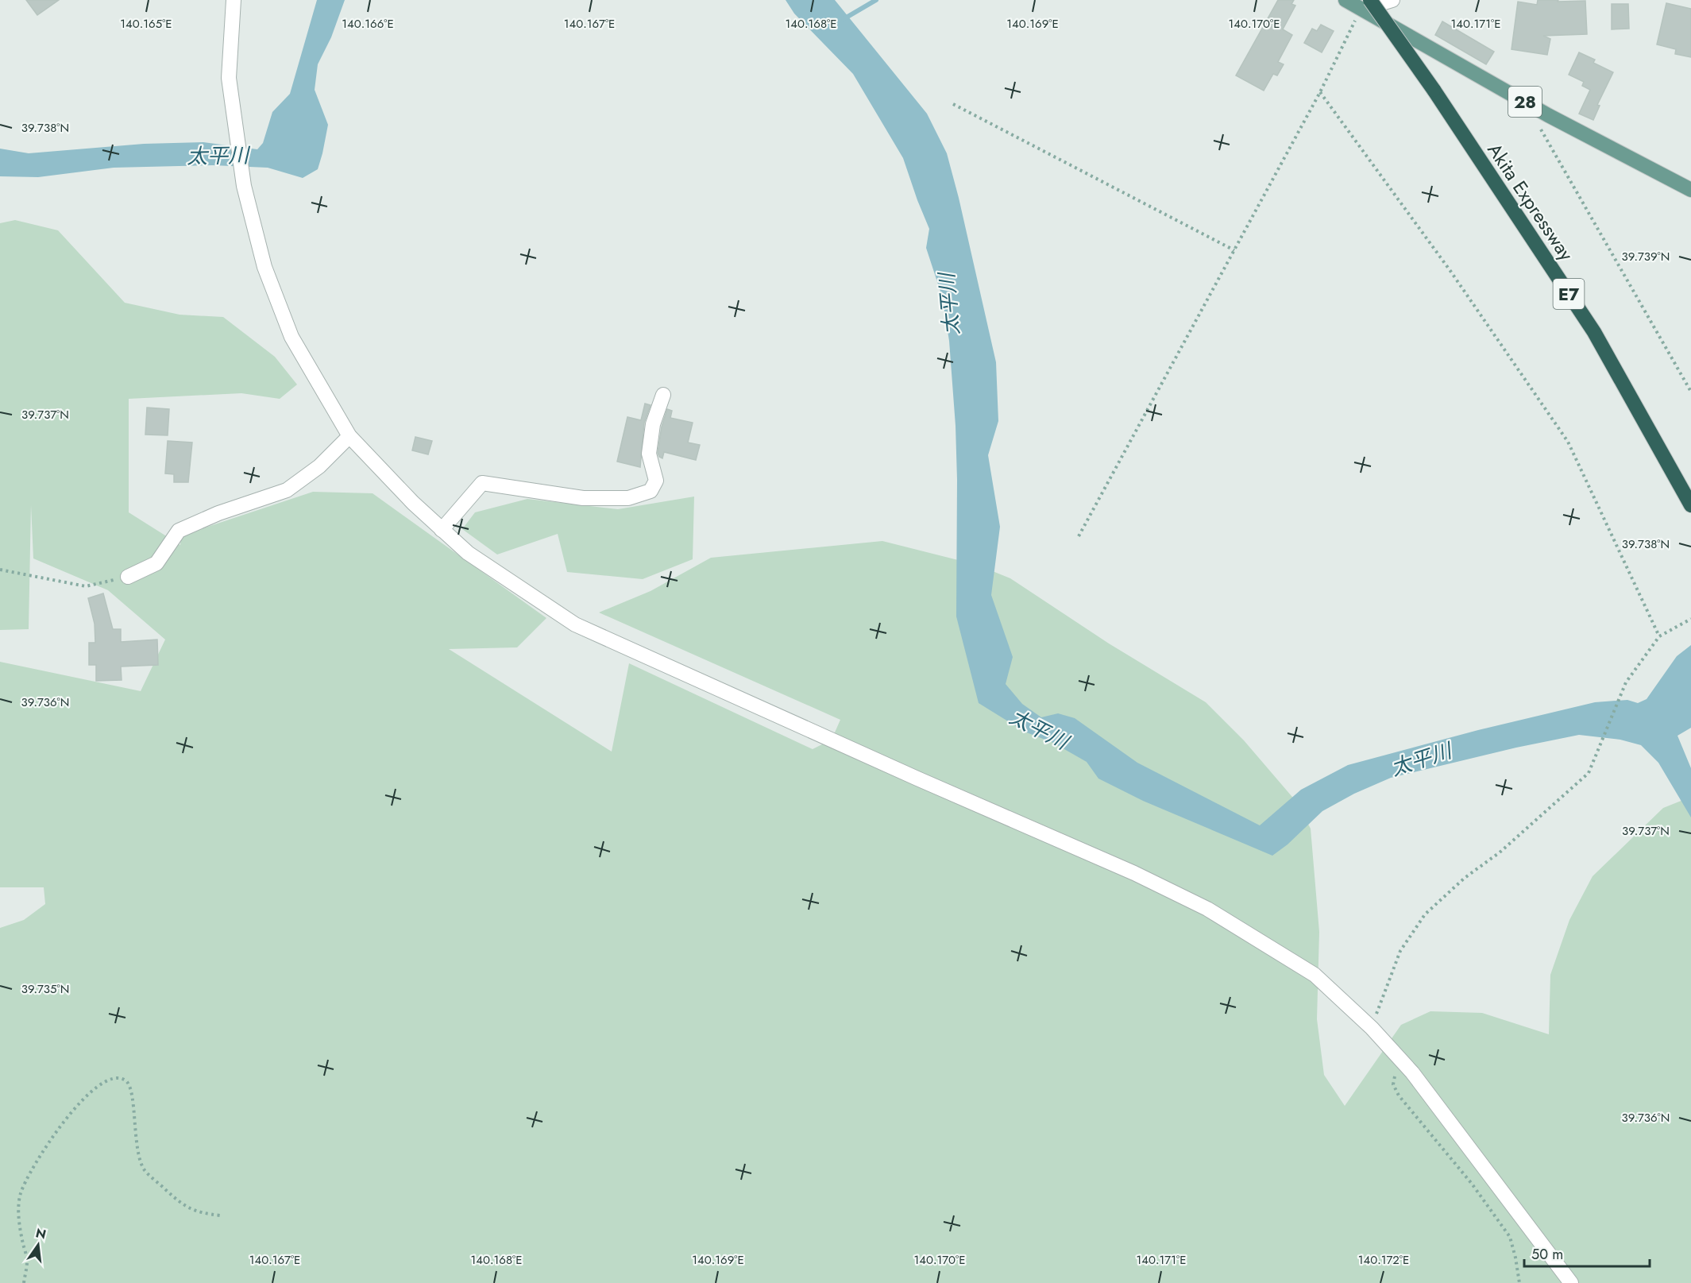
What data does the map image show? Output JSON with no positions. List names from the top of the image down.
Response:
{
  "streets": {
    "highway": ["Akita Expressway", "E7"],
    "main road": ["28"]
  },
  "crossings": [
    ["28", "Akita Expressway"]
  ],
  "water": ["太平川"],
  "scale_bar": "50 m",
  "north": "top",
  "coordinates": [
    "140.165°E",
    "140.166°E",
    "140.167°E",
    "140.168°E",
    "140.169°E",
    "140.170°E",
    "140.171°E",
    "39.738°N",
    "39.739°N",
    "39.737°N",
    "39.736°N",
    "39.735°N",
    "140.172°E"
  ]
}
